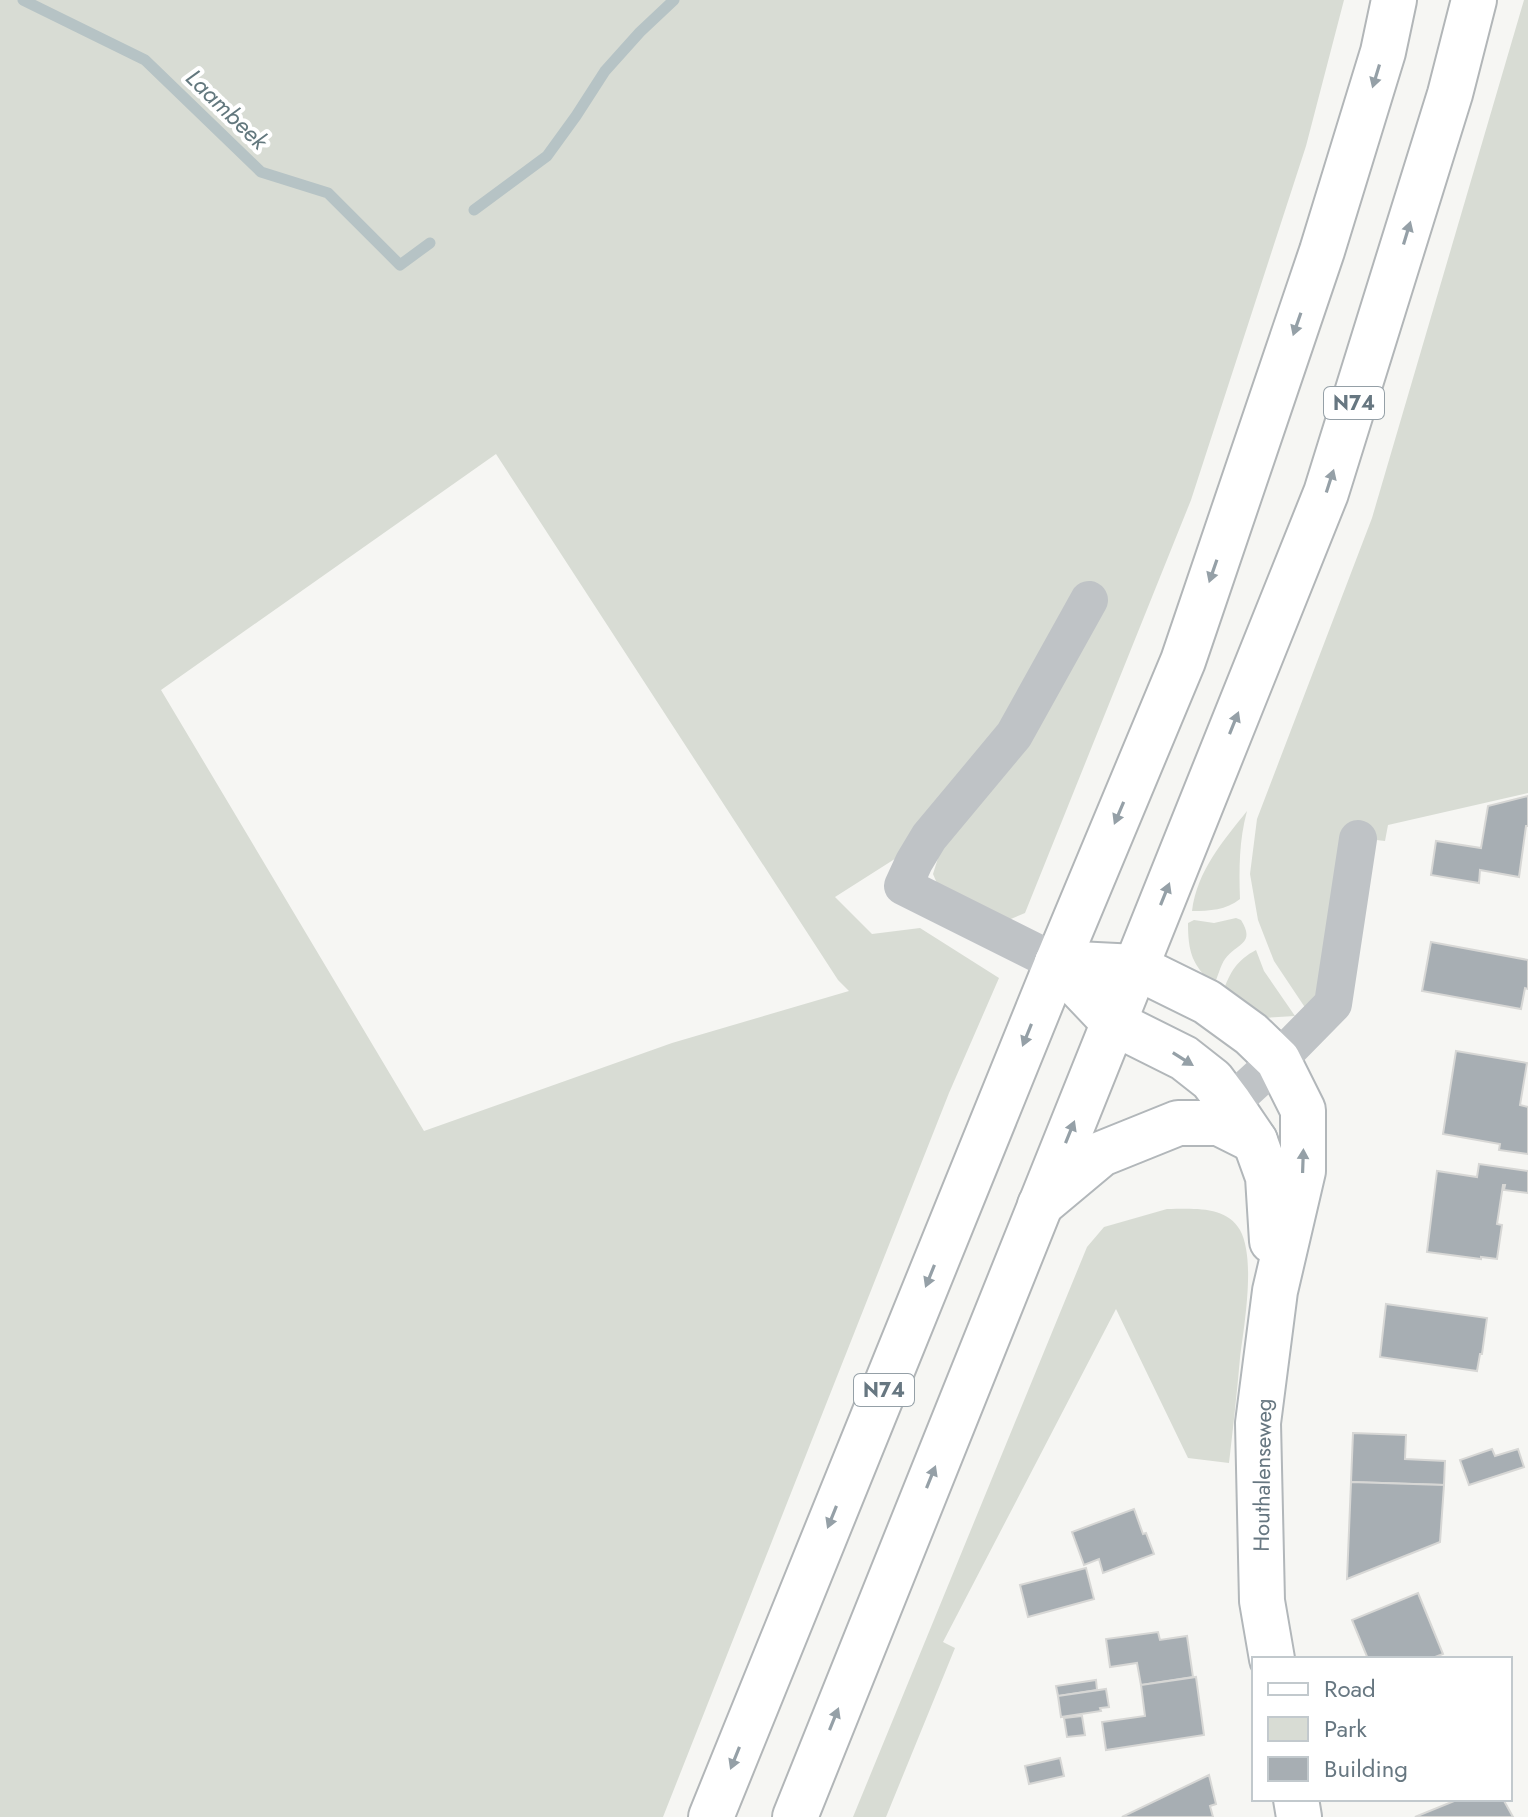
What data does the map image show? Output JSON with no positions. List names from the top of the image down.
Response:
{
  "streets": {
    "main road": ["N74", "Houthalenseweg"]
  },
  "crossings": [
    ["N74", "Houthalenseweg"]
  ],
  "water": ["Laambeek"],
  "legend": ["Road", "Park", "Building"]
}
